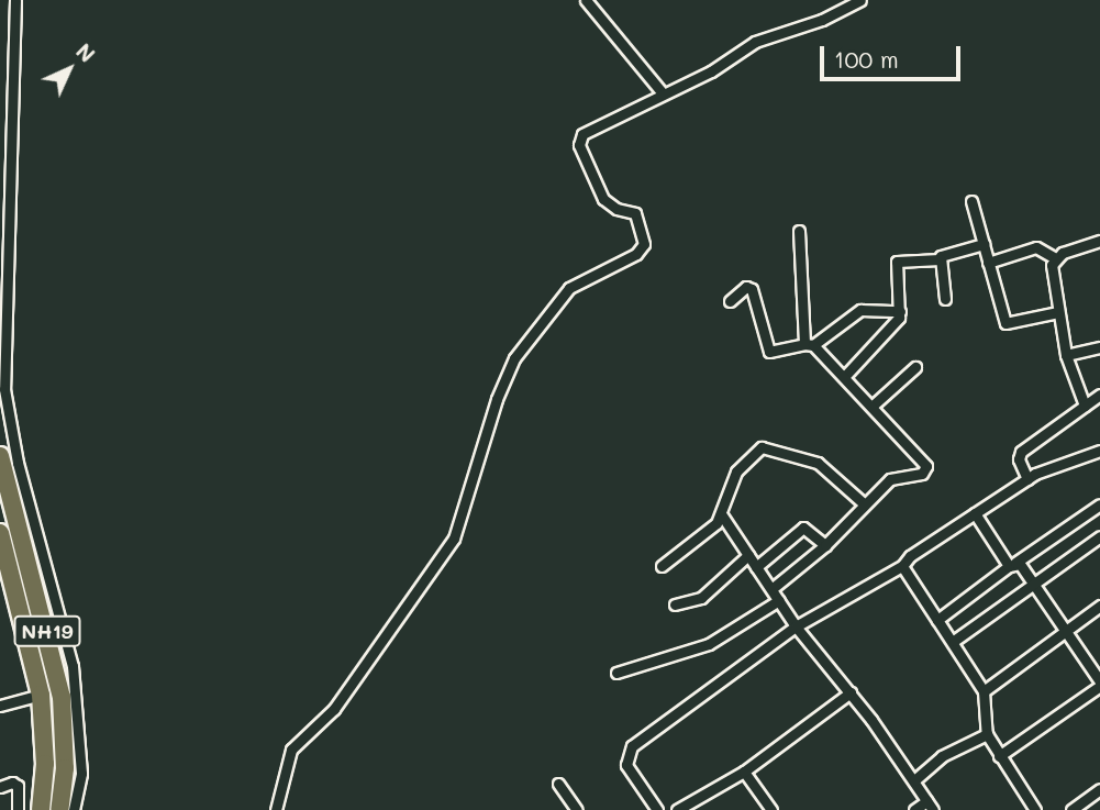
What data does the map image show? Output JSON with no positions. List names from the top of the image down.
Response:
{
  "streets": {
    "highway": ["NH19"]
  },
  "scale_bar": "100 m",
  "north": "top right"
}
